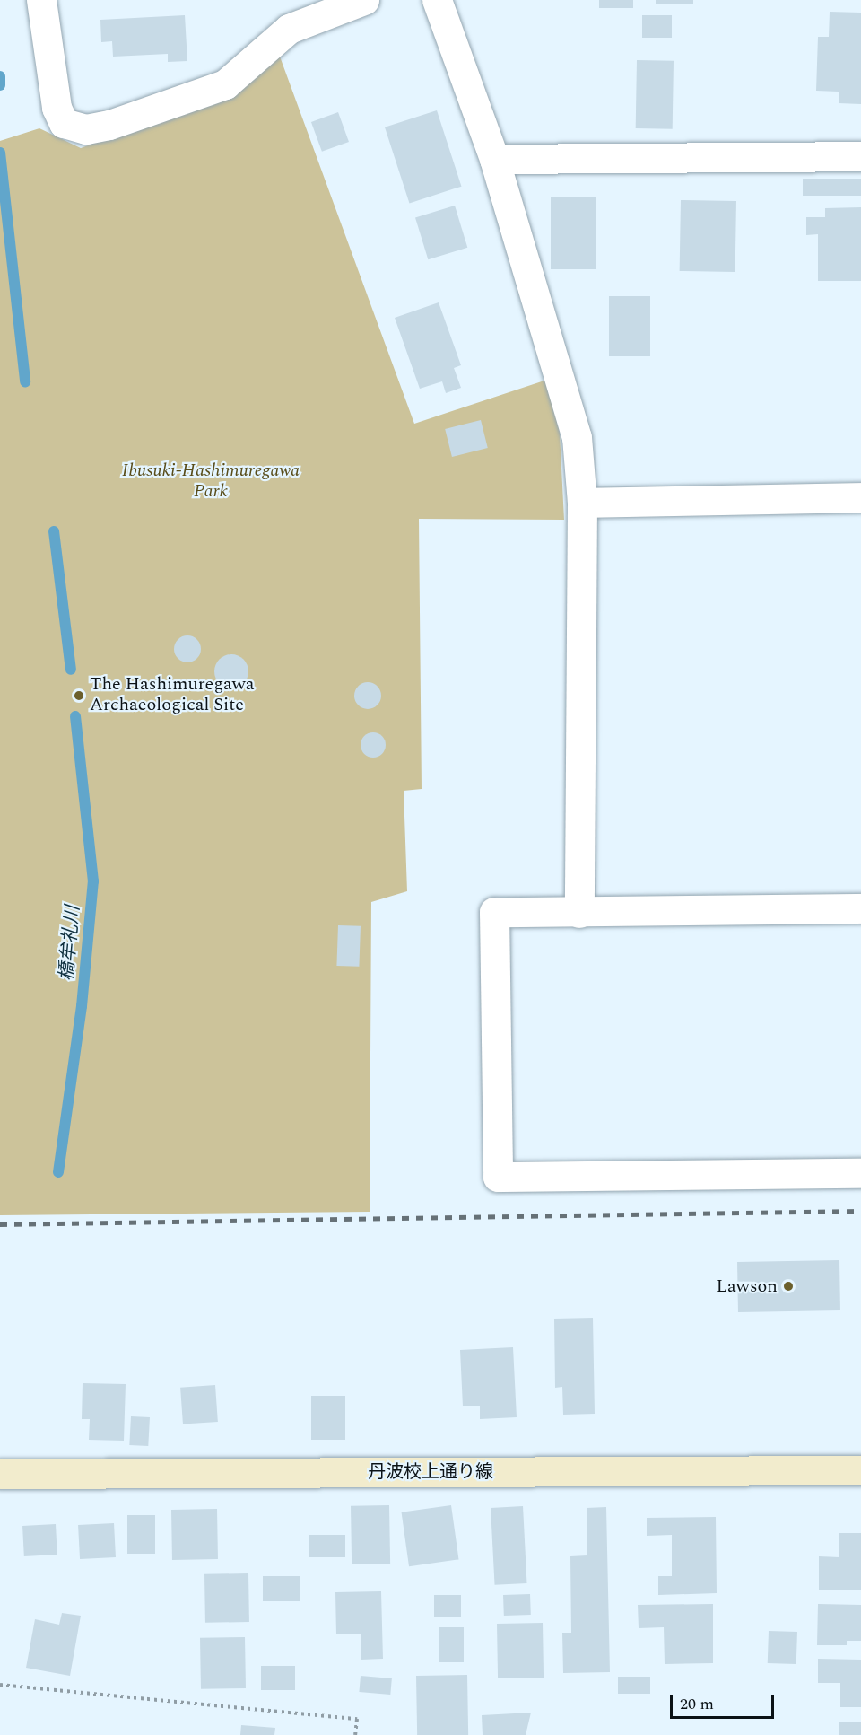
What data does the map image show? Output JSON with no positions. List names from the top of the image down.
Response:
{
  "streets": {
    "street": ["丹波校上通り線"]
  },
  "water": ["橋牟礼川"],
  "parks": ["Ibusuki-Hashimuregawa Park"],
  "places": ["The Hashimuregawa Archaeological Site", "Lawson"],
  "scale_bar": "20 m"
}
